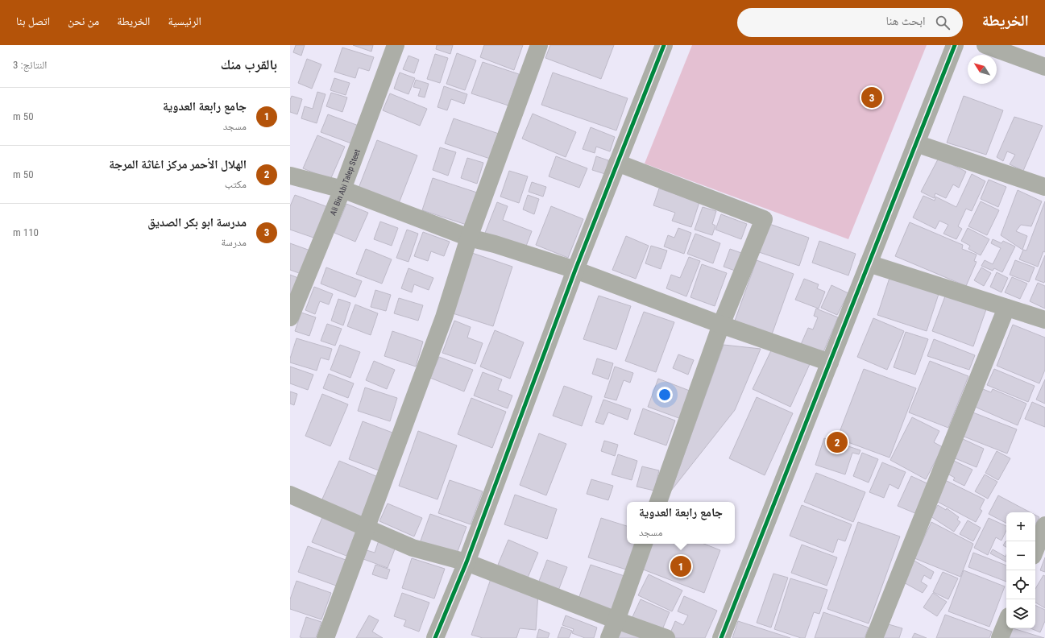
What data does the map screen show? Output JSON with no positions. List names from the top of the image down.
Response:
{
  "streets": {
    "street": ["Ali Bin Abi Talep Steet"]
  },
  "north": "top left",
  "page": {
    "header": "الخريطة",
    "search": "ابحث هنا",
    "nav": [
      "الرئيسية",
      "الخريطة",
      "من نحن",
      "اتصل بنا"
    ],
    "heading": ["بالقرب منك", "النتائج: 3"],
    "pins": ["3", "2", "1"],
    "list": [
      {
        "mark": "1",
        "name": "جامع رابعة العدوية",
        "note": "مسجد",
        "value": "50 m"
      },
      {
        "mark": "2",
        "name": "الهلال الأحمر مركز اغاثة المرجة",
        "note": "مكتب",
        "value": "50 m"
      },
      {
        "mark": "3",
        "name": "مدرسة ابو بكر الصديق",
        "note": "مدرسة",
        "value": "110 m"
      }
    ],
    "popup": ["جامع رابعة العدوية", "مسجد"],
    "map_buttons": ["+", "−"]
  }
}
